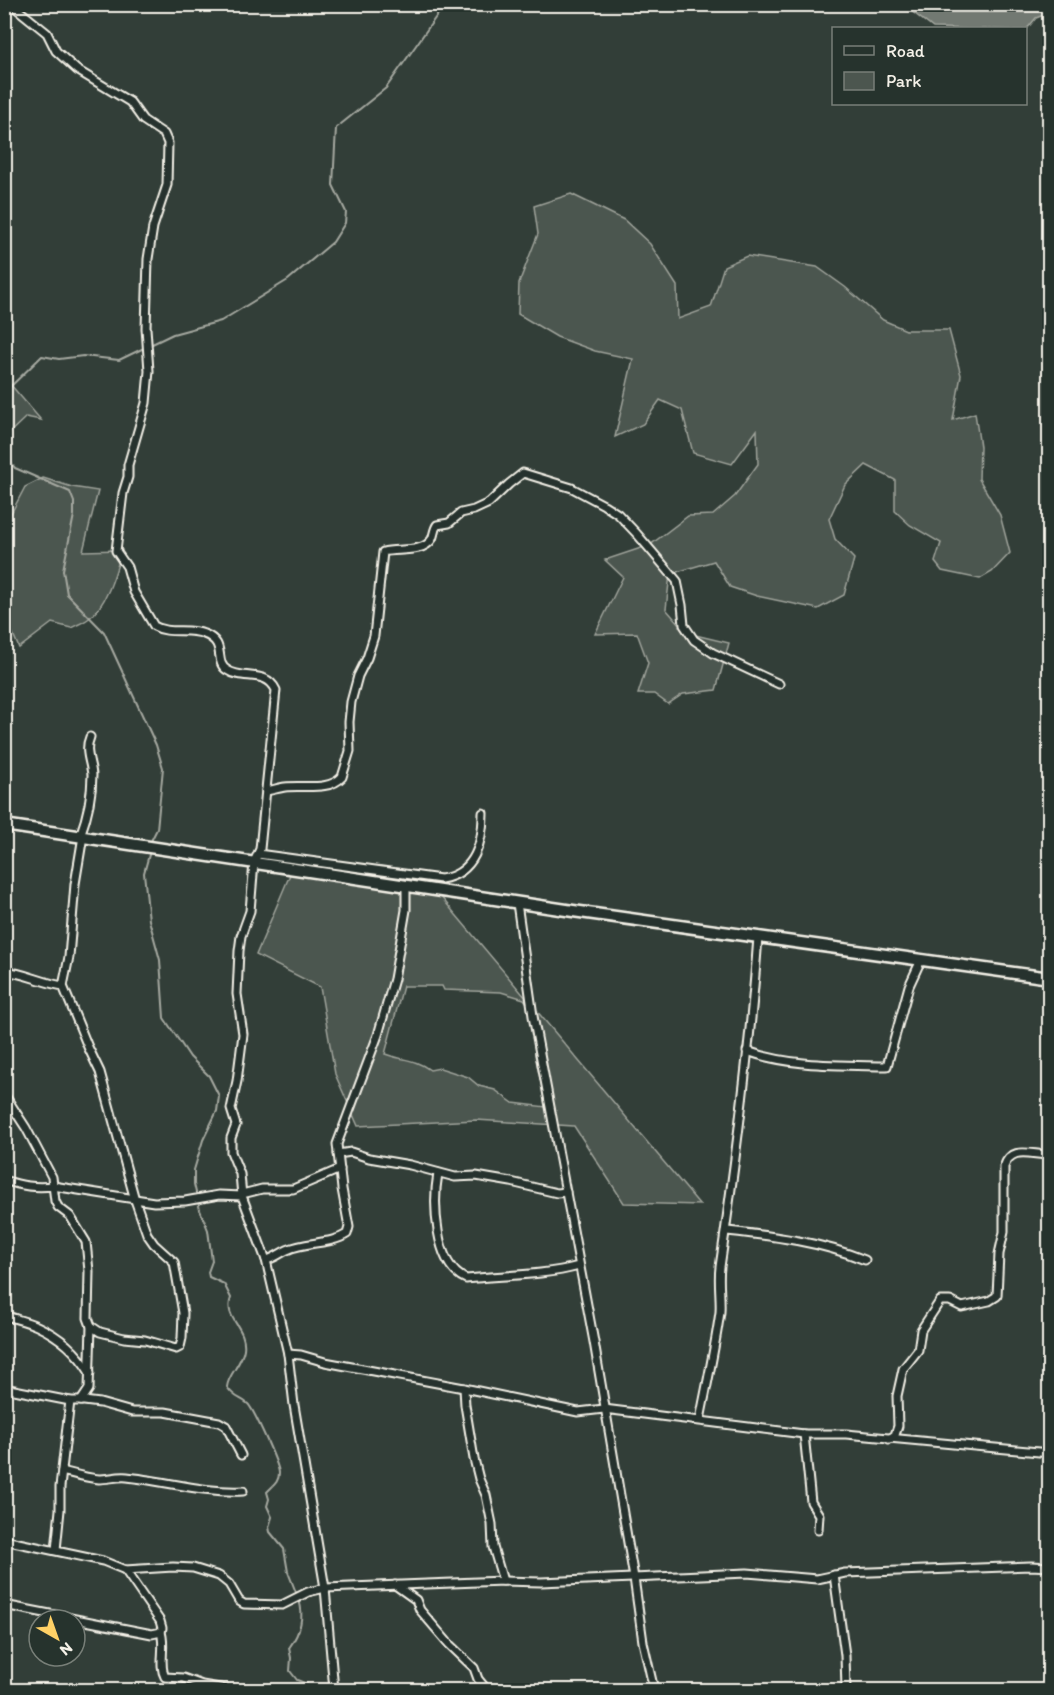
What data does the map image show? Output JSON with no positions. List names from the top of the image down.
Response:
{
  "legend": ["Road", "Park"],
  "north": "bottom right"
}
